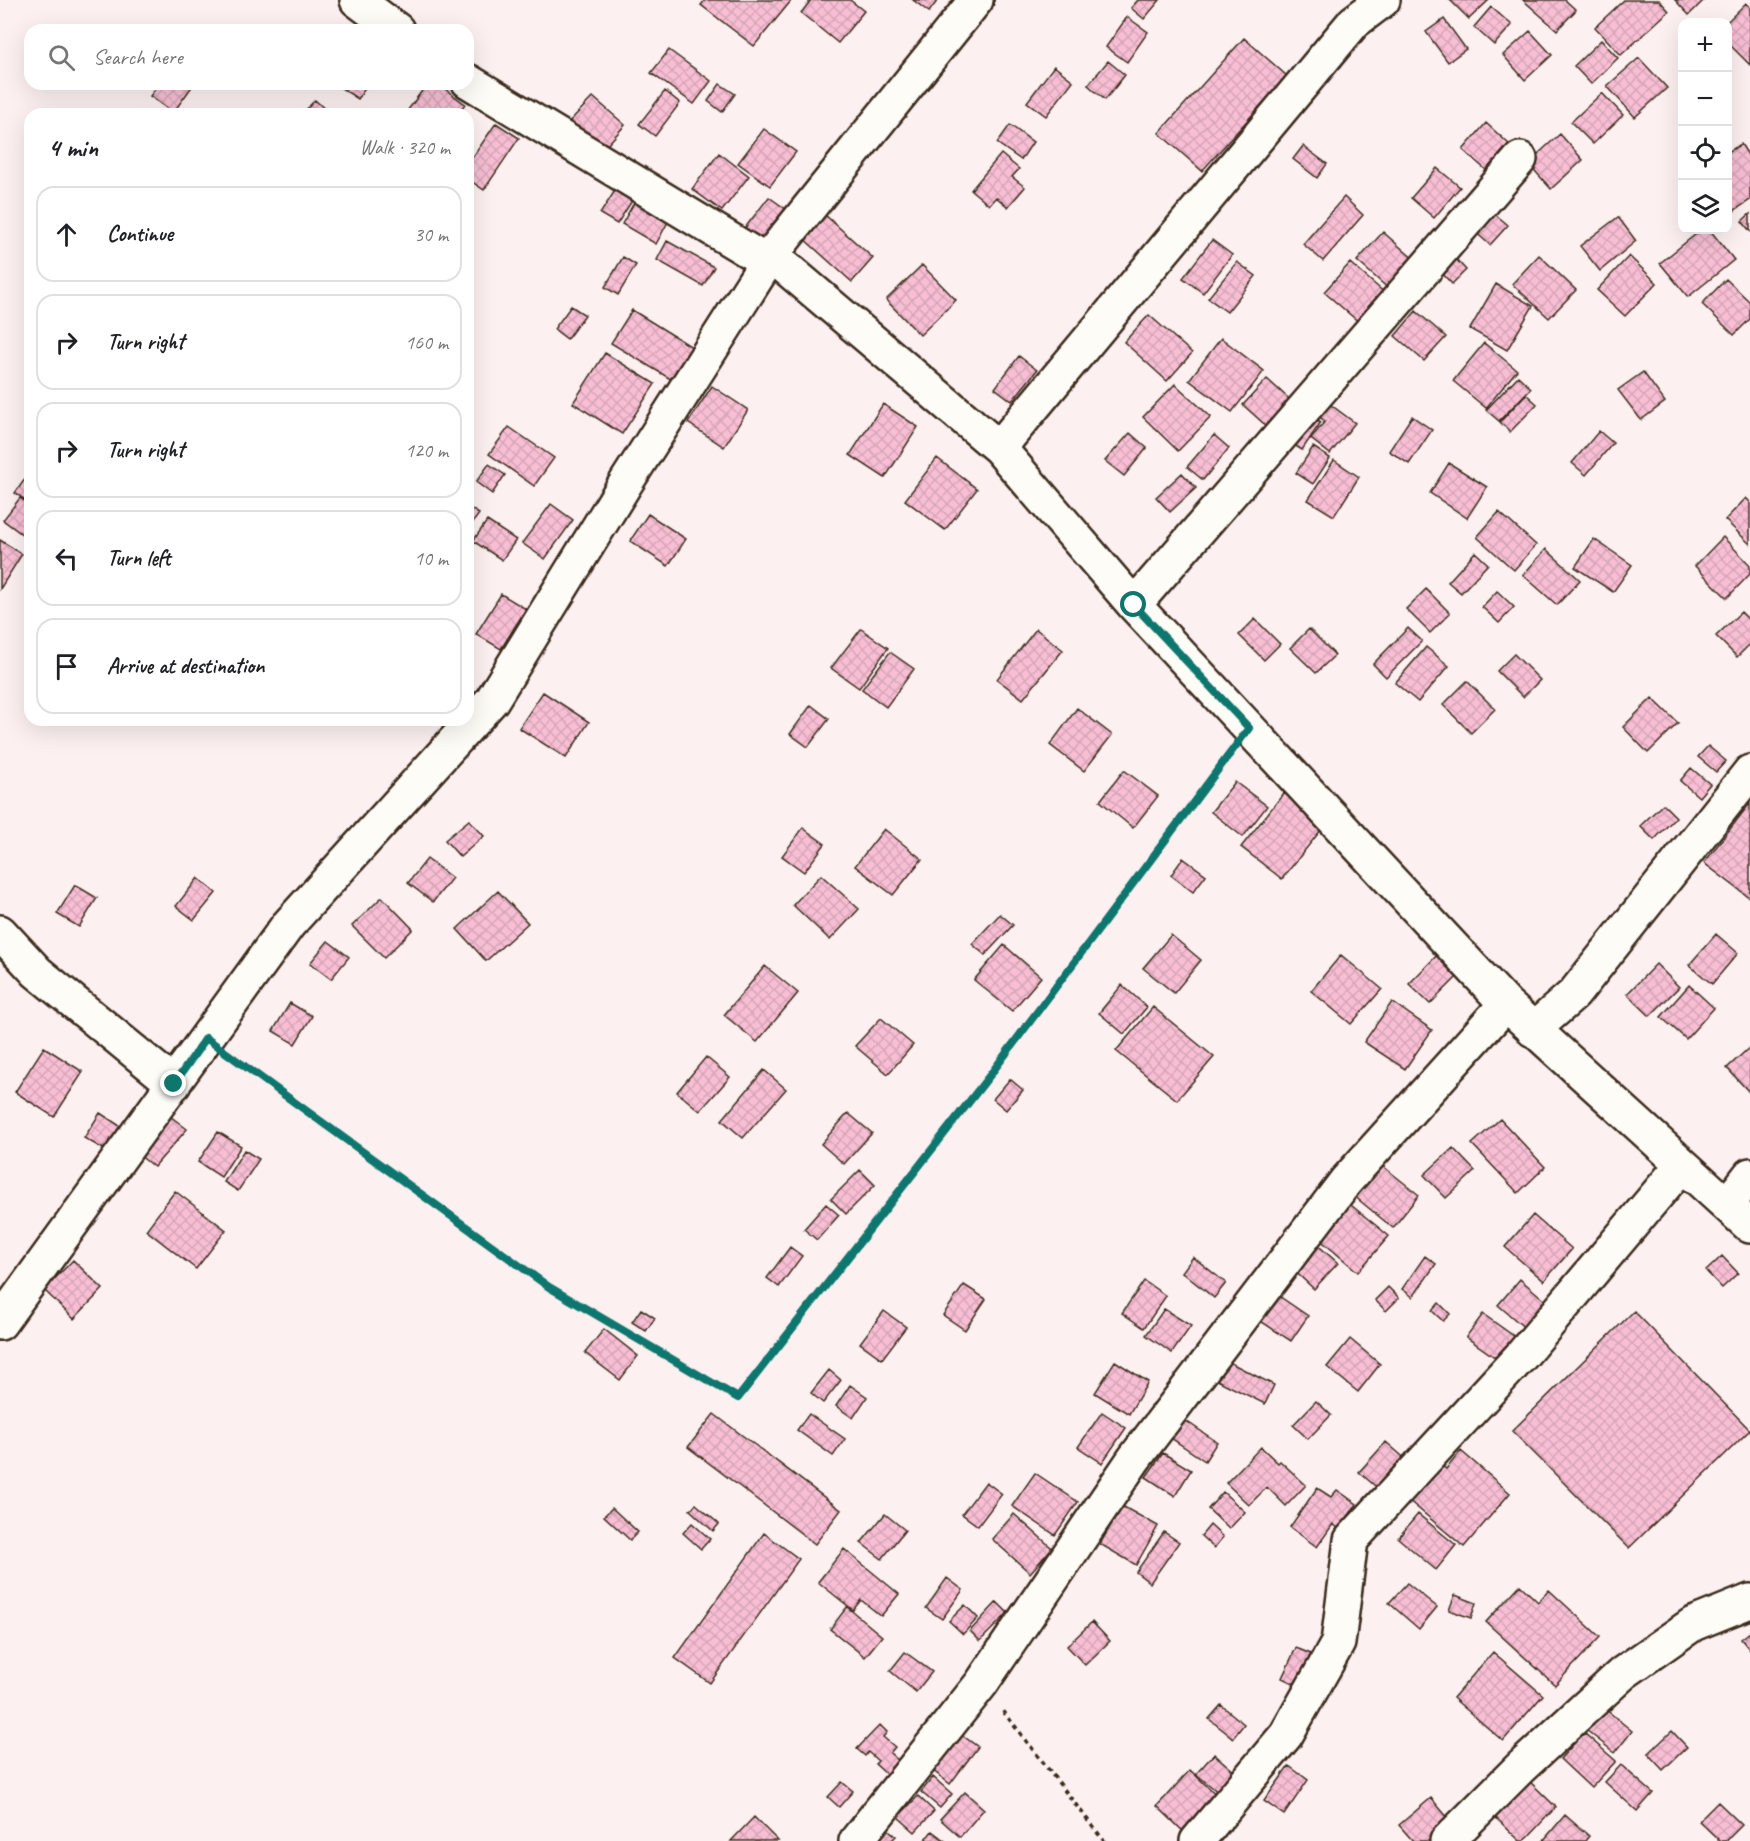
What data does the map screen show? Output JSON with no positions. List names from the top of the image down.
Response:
{
  "page": {
    "map_buttons": ["+", "−"],
    "search": "Search here",
    "heading": ["4 min", "Walk · 320 m"],
    "list": [
      ["Continue", "30 m"],
      ["Turn right", "160 m"],
      ["Turn right", "120 m"],
      ["Turn left", "10 m"],
      "Arrive at destination"
    ]
  }
}
